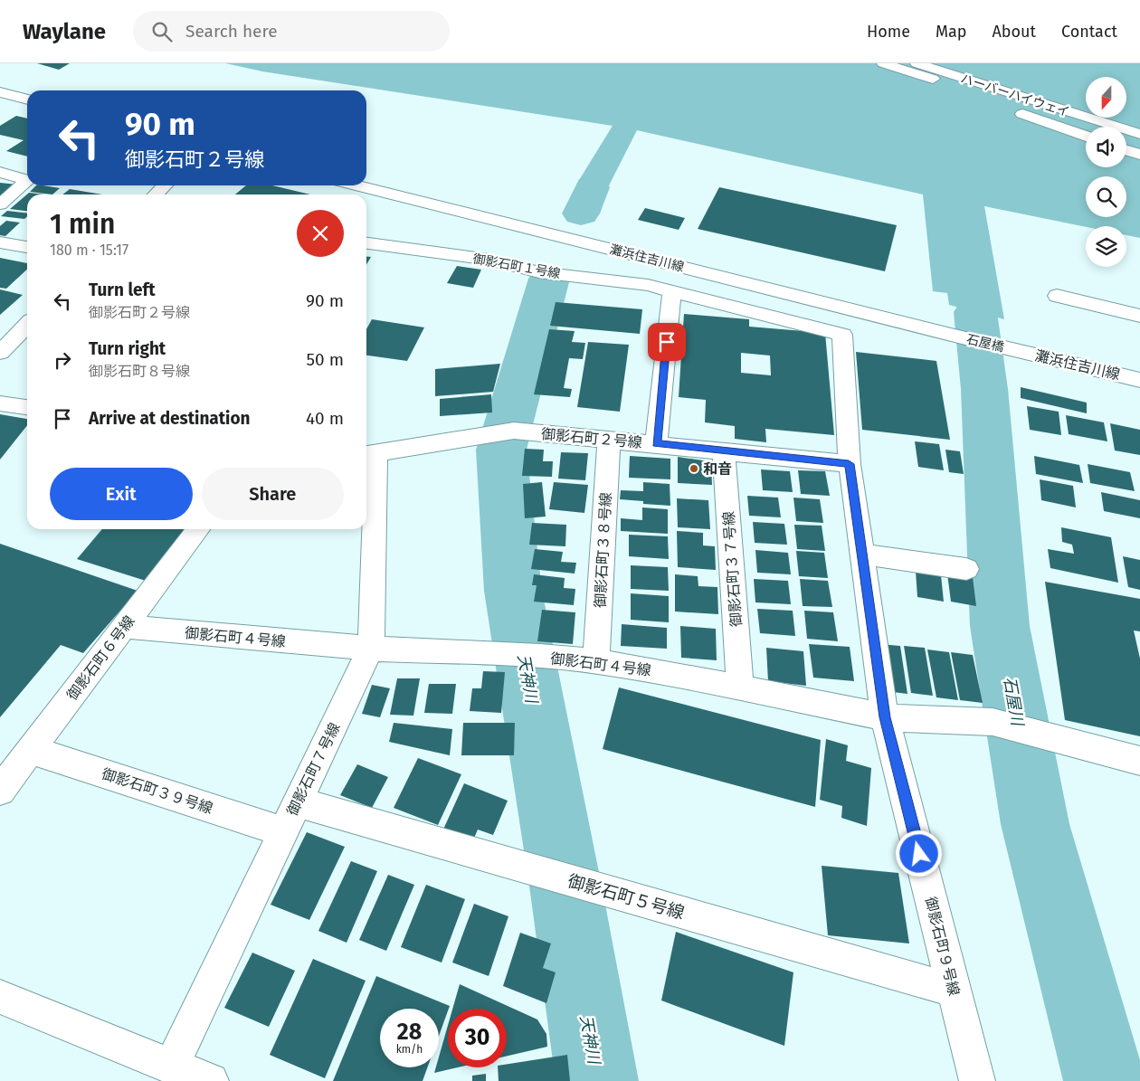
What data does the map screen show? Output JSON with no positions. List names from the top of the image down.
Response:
{
  "streets": {
    "street": [
      "ハーバーハイウェイ",
      "灘浜住吉川線",
      "御影石町１号線",
      "石屋橋",
      "御影石町２号線",
      "御影石町３８号線",
      "御影石町３７号線",
      "御影石町４号線",
      "御影石町６号線",
      "御影石町７号線",
      "御影石町３９号線",
      "御影石町５号線",
      "御影石町９号線"
    ]
  },
  "crossings": [
    ["灘浜住吉川線", "石屋橋"],
    ["御影石町１号線", "御影石町２号線"],
    ["御影石町１号線", "御影石町９号線"],
    ["御影石町２号線", "御影石町３８号線"],
    ["御影石町２号線", "御影石町３７号線"],
    ["御影石町２号線", "御影石町７号線"],
    ["御影石町２号線", "御影石町９号線"],
    ["御影石町３８号線", "御影石町４号線"],
    ["御影石町３７号線", "御影石町４号線"],
    ["御影石町４号線", "御影石町６号線"],
    ["御影石町４号線", "御影石町７号線"],
    ["御影石町４号線", "御影石町９号線"],
    ["御影石町６号線", "御影石町３９号線"],
    ["御影石町７号線", "御影石町３９号線"],
    ["御影石町７号線", "御影石町５号線"],
    ["御影石町５号線", "御影石町９号線"]
  ],
  "water": ["天神川", "石屋川"],
  "places": ["和音"],
  "north": "bottom",
  "page": {
    "header": "Waylane",
    "search": "Search here",
    "nav": [
      "Home",
      "Map",
      "About",
      "Contact"
    ],
    "turn": ["90 m", "御影石町２号線"],
    "heading": ["1 min", "180 m · 15:17"],
    "list": [
      {
        "name": "Turn left",
        "note": "御影石町２号線",
        "value": "90 m"
      },
      {
        "name": "Turn right",
        "note": "御影石町８号線",
        "value": "50 m"
      },
      {
        "name": "Arrive at destination",
        "value": "40 m"
      }
    ],
    "buttons": ["Exit", "Share"],
    "speed": "28 km/h",
    "limit": "30"
  }
}
